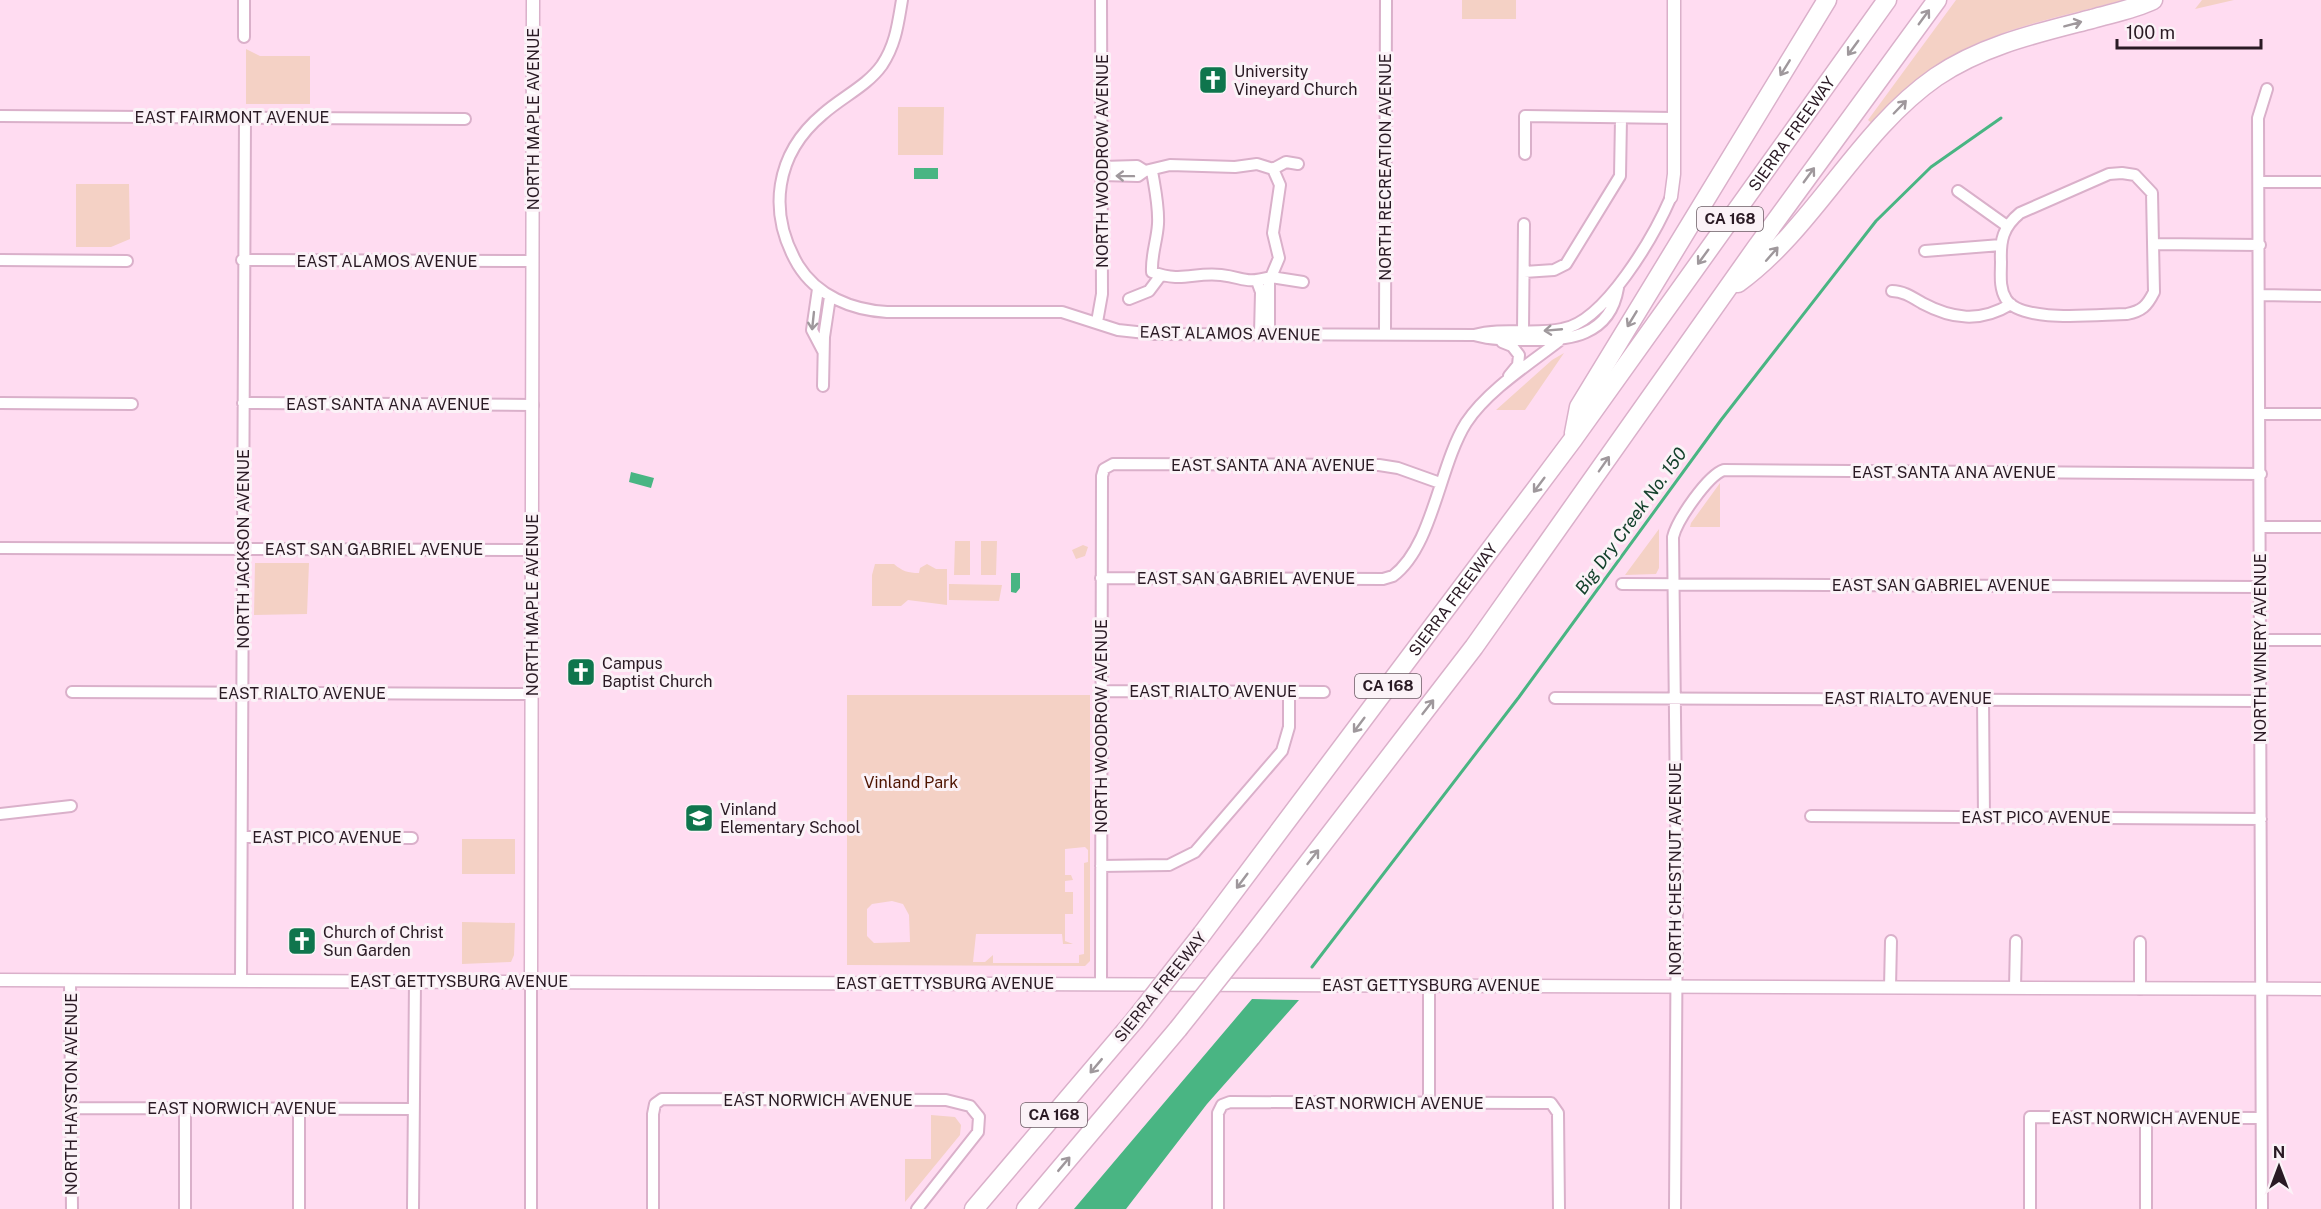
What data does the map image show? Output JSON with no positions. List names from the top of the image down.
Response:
{
  "streets": {
    "highway": ["SIERRA FREEWAY", "CA 168"],
    "street": [
      "EAST FAIRMONT AVENUE",
      "NORTH MAPLE AVENUE",
      "NORTH WOODROW AVENUE",
      "NORTH RECREATION AVENUE",
      "EAST ALAMOS AVENUE",
      "EAST SANTA ANA AVENUE",
      "NORTH JACKSON AVENUE",
      "EAST SAN GABRIEL AVENUE",
      "NORTH WINERY AVENUE",
      "EAST RIALTO AVENUE",
      "EAST PICO AVENUE",
      "NORTH CHESTNUT AVENUE",
      "EAST GETTYSBURG AVENUE",
      "NORTH HAYSTON AVENUE",
      "EAST NORWICH AVENUE"
    ]
  },
  "crossings": [
    ["EAST FAIRMONT AVENUE", "NORTH JACKSON AVENUE"],
    ["NORTH MAPLE AVENUE", "EAST ALAMOS AVENUE"],
    ["NORTH MAPLE AVENUE", "EAST SANTA ANA AVENUE"],
    ["NORTH MAPLE AVENUE", "EAST SAN GABRIEL AVENUE"],
    ["NORTH MAPLE AVENUE", "EAST RIALTO AVENUE"],
    ["NORTH MAPLE AVENUE", "EAST GETTYSBURG AVENUE"],
    ["NORTH WOODROW AVENUE", "EAST ALAMOS AVENUE"],
    ["NORTH WOODROW AVENUE", "EAST SANTA ANA AVENUE"],
    ["NORTH WOODROW AVENUE", "EAST SAN GABRIEL AVENUE"],
    ["NORTH WOODROW AVENUE", "EAST RIALTO AVENUE"],
    ["NORTH WOODROW AVENUE", "EAST GETTYSBURG AVENUE"],
    ["NORTH RECREATION AVENUE", "EAST ALAMOS AVENUE"],
    ["EAST ALAMOS AVENUE", "NORTH JACKSON AVENUE"],
    ["EAST SANTA ANA AVENUE", "NORTH JACKSON AVENUE"],
    ["EAST SANTA ANA AVENUE", "EAST SAN GABRIEL AVENUE"],
    ["EAST SANTA ANA AVENUE", "NORTH WINERY AVENUE"],
    ["EAST SANTA ANA AVENUE", "NORTH CHESTNUT AVENUE"],
    ["NORTH JACKSON AVENUE", "EAST SAN GABRIEL AVENUE"],
    ["NORTH JACKSON AVENUE", "EAST RIALTO AVENUE"],
    ["NORTH JACKSON AVENUE", "EAST PICO AVENUE"],
    ["NORTH JACKSON AVENUE", "EAST GETTYSBURG AVENUE"],
    ["EAST SAN GABRIEL AVENUE", "NORTH WINERY AVENUE"],
    ["EAST SAN GABRIEL AVENUE", "NORTH CHESTNUT AVENUE"],
    ["NORTH WINERY AVENUE", "EAST RIALTO AVENUE"],
    ["NORTH WINERY AVENUE", "EAST PICO AVENUE"],
    ["NORTH WINERY AVENUE", "EAST GETTYSBURG AVENUE"],
    ["NORTH WINERY AVENUE", "EAST NORWICH AVENUE"],
    ["EAST RIALTO AVENUE", "NORTH CHESTNUT AVENUE"],
    ["NORTH CHESTNUT AVENUE", "EAST GETTYSBURG AVENUE"],
    ["EAST GETTYSBURG AVENUE", "NORTH HAYSTON AVENUE"],
    ["NORTH HAYSTON AVENUE", "EAST NORWICH AVENUE"]
  ],
  "water": ["Big Dry Creek No. 150"],
  "parks": ["Vinland Park"],
  "places": {
    "church": ["University Vineyard Church", "Campus Baptist Church", "Church of Christ Sun Garden"],
    "school or university": ["Vinland Elementary School"]
  },
  "scale_bar": "100 m",
  "north": "top"
}
